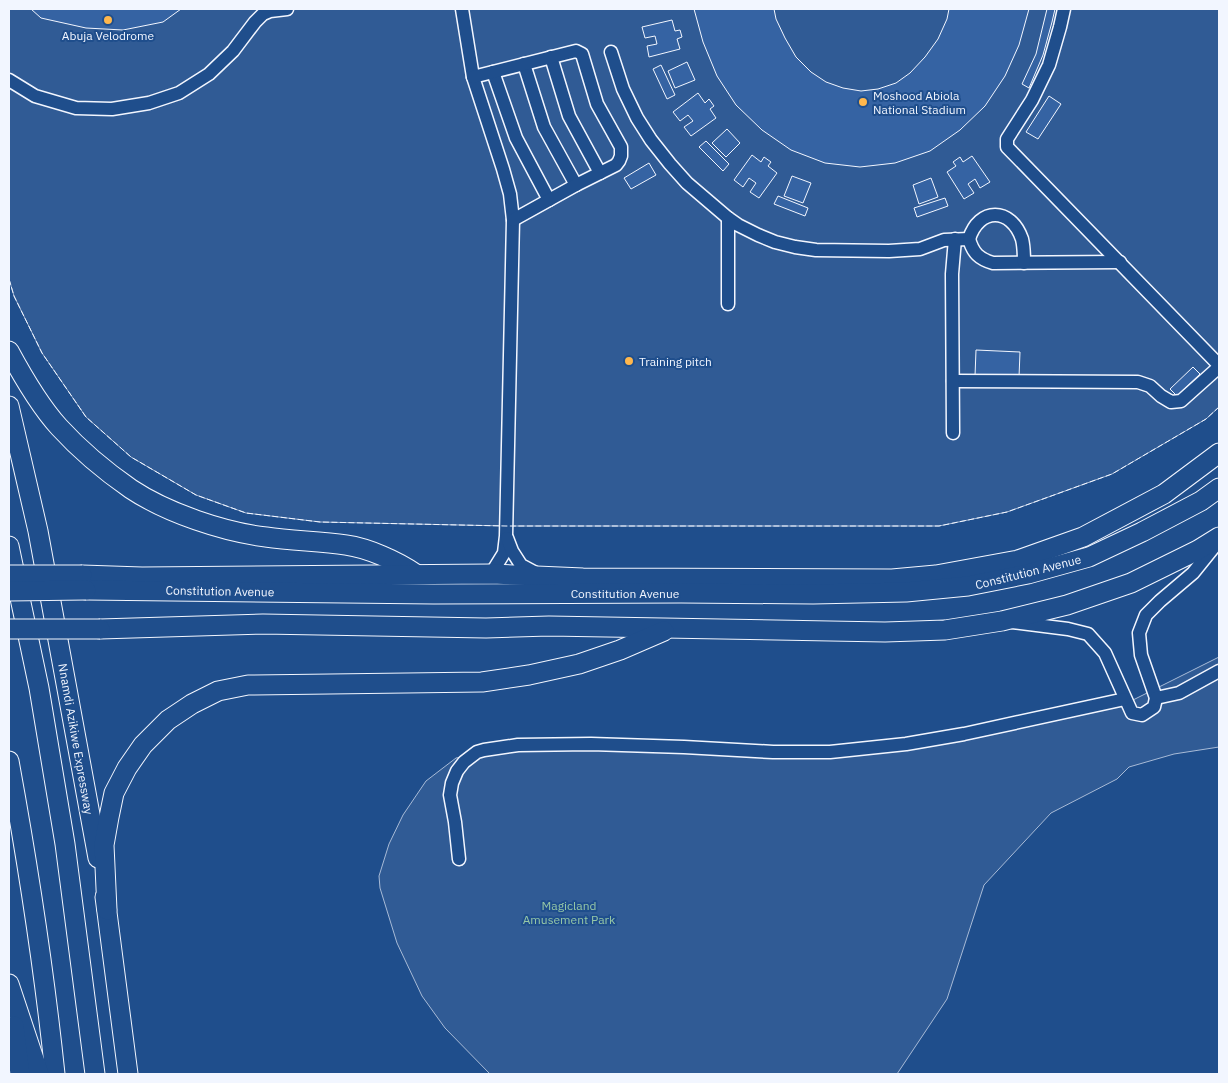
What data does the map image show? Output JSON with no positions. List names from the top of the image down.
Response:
{
  "streets": {
    "highway": ["Constitution Avenue", "Nnamdi Azikiwe Expressway"]
  },
  "parks": ["Magicland Amusement Park"],
  "places": ["Abuja Velodrome", "Moshood Abiola National Stadium", "Training pitch"]
}
